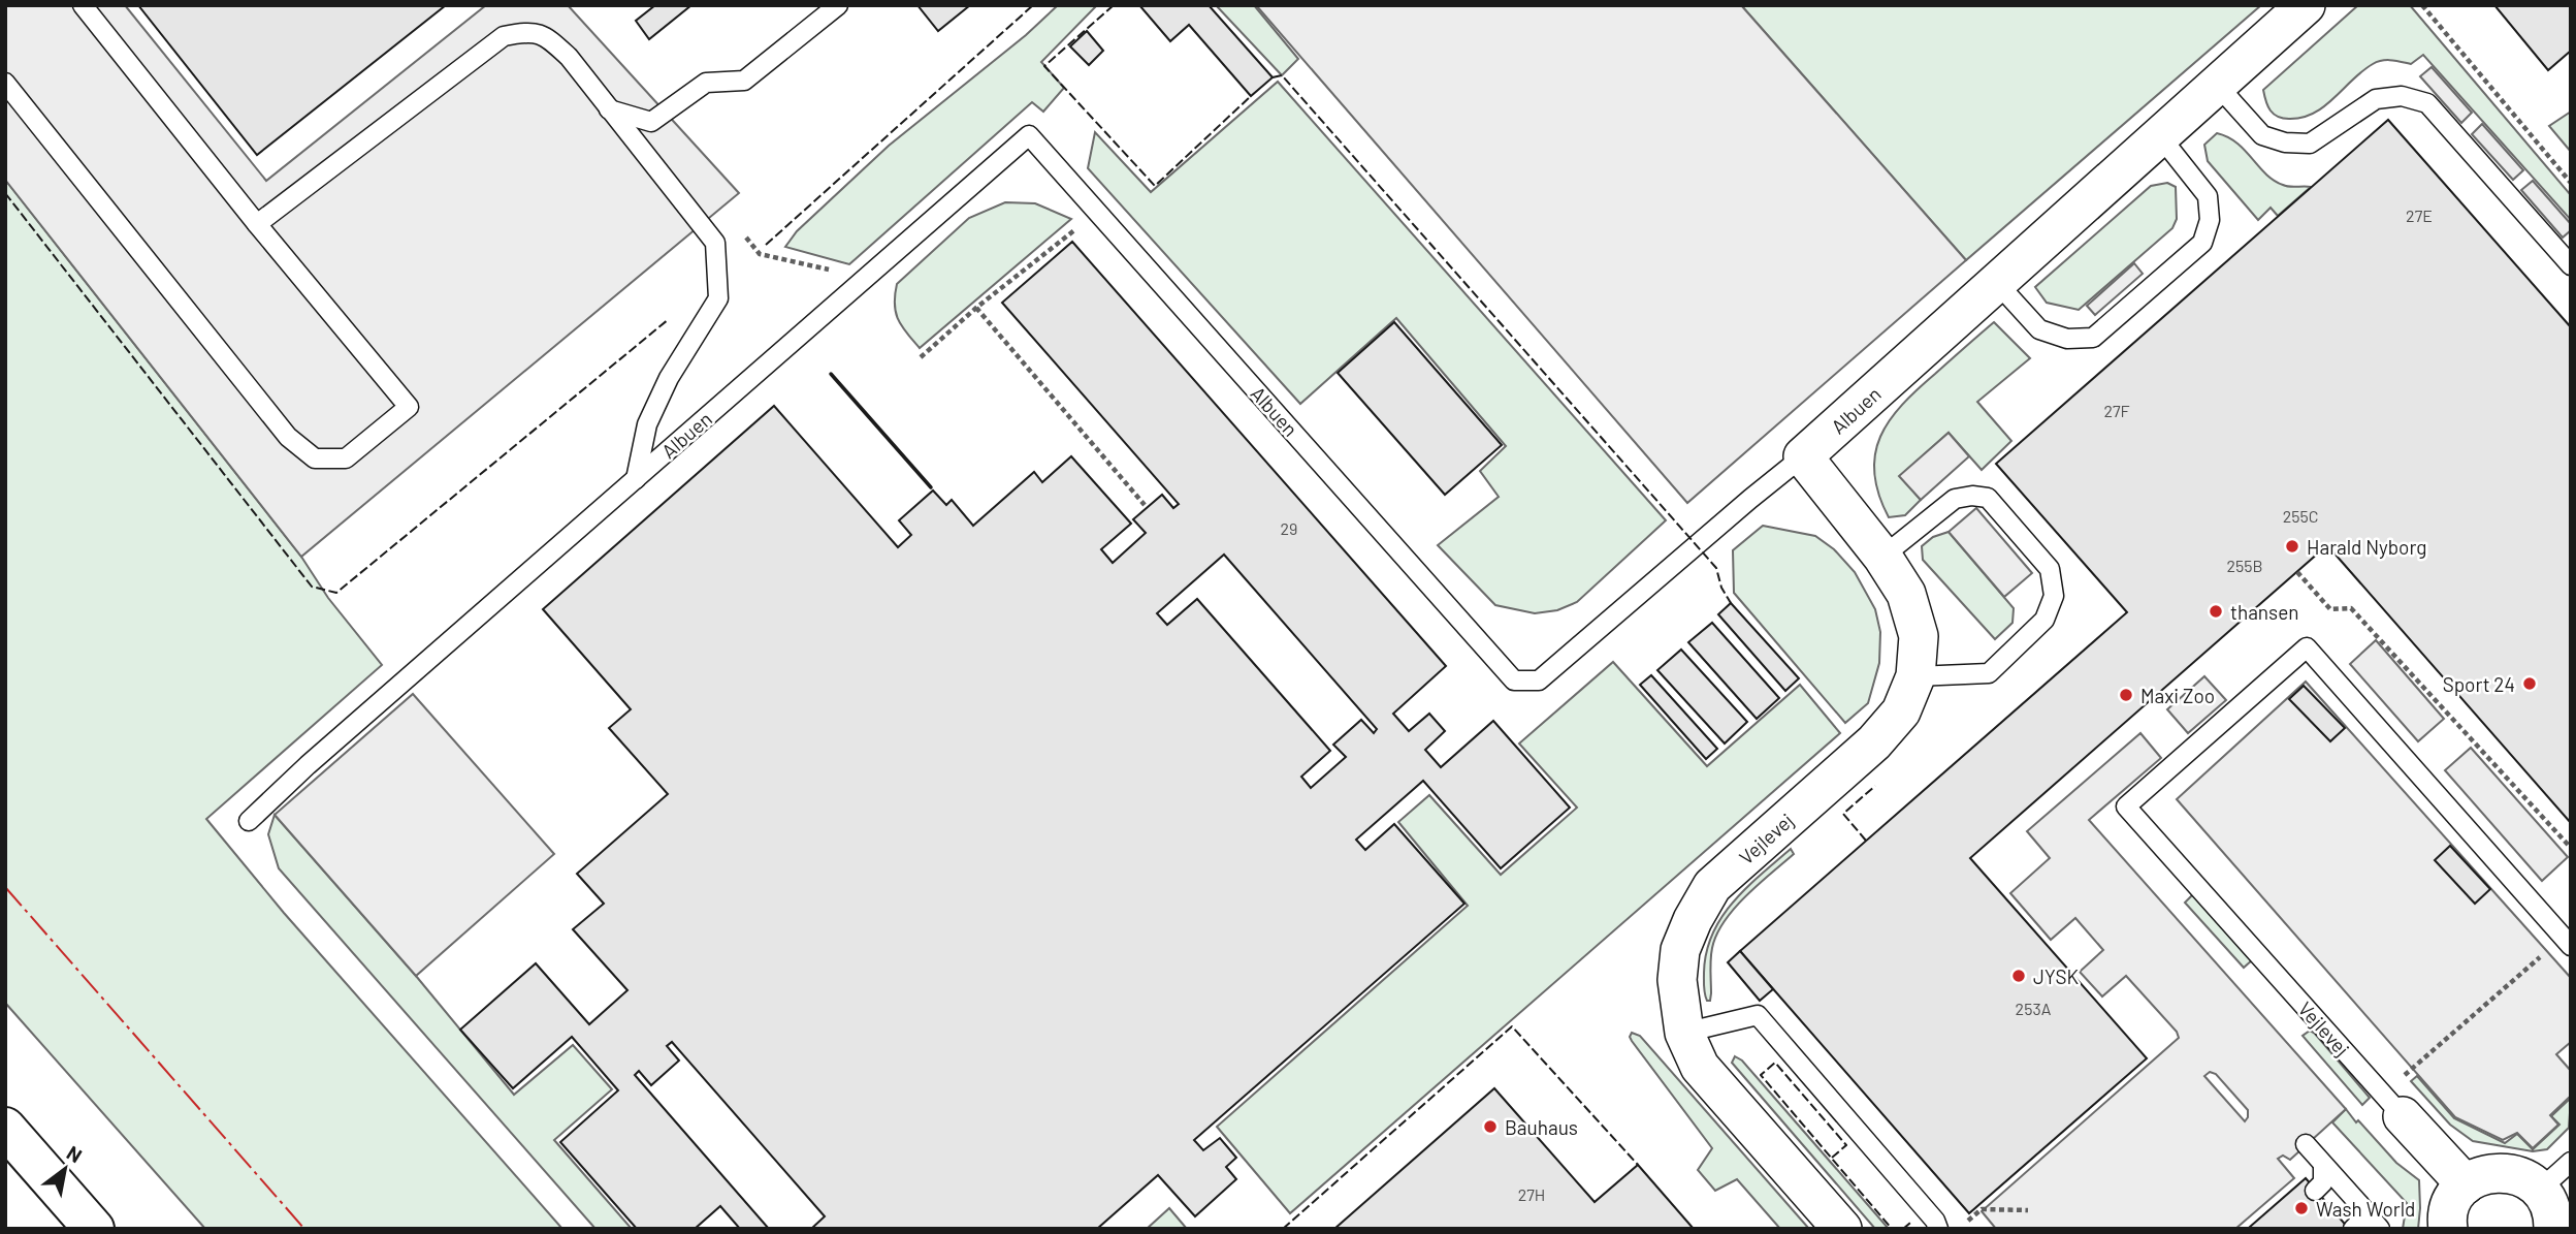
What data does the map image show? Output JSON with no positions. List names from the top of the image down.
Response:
{
  "streets": {
    "street": ["Albuen", "Vejlevej"]
  },
  "crossings": [
    ["Albuen", "Vejlevej"]
  ],
  "places": [
    "Harald Nyborg",
    "thansen",
    "Sport 24",
    "Maxi Zoo",
    "JYSK",
    "Bauhaus",
    "Wash World"
  ],
  "house_numbers": [
    "27E",
    "27F",
    "255C",
    "29",
    "255B",
    "253A",
    "27H"
  ],
  "north": "top right"
}
